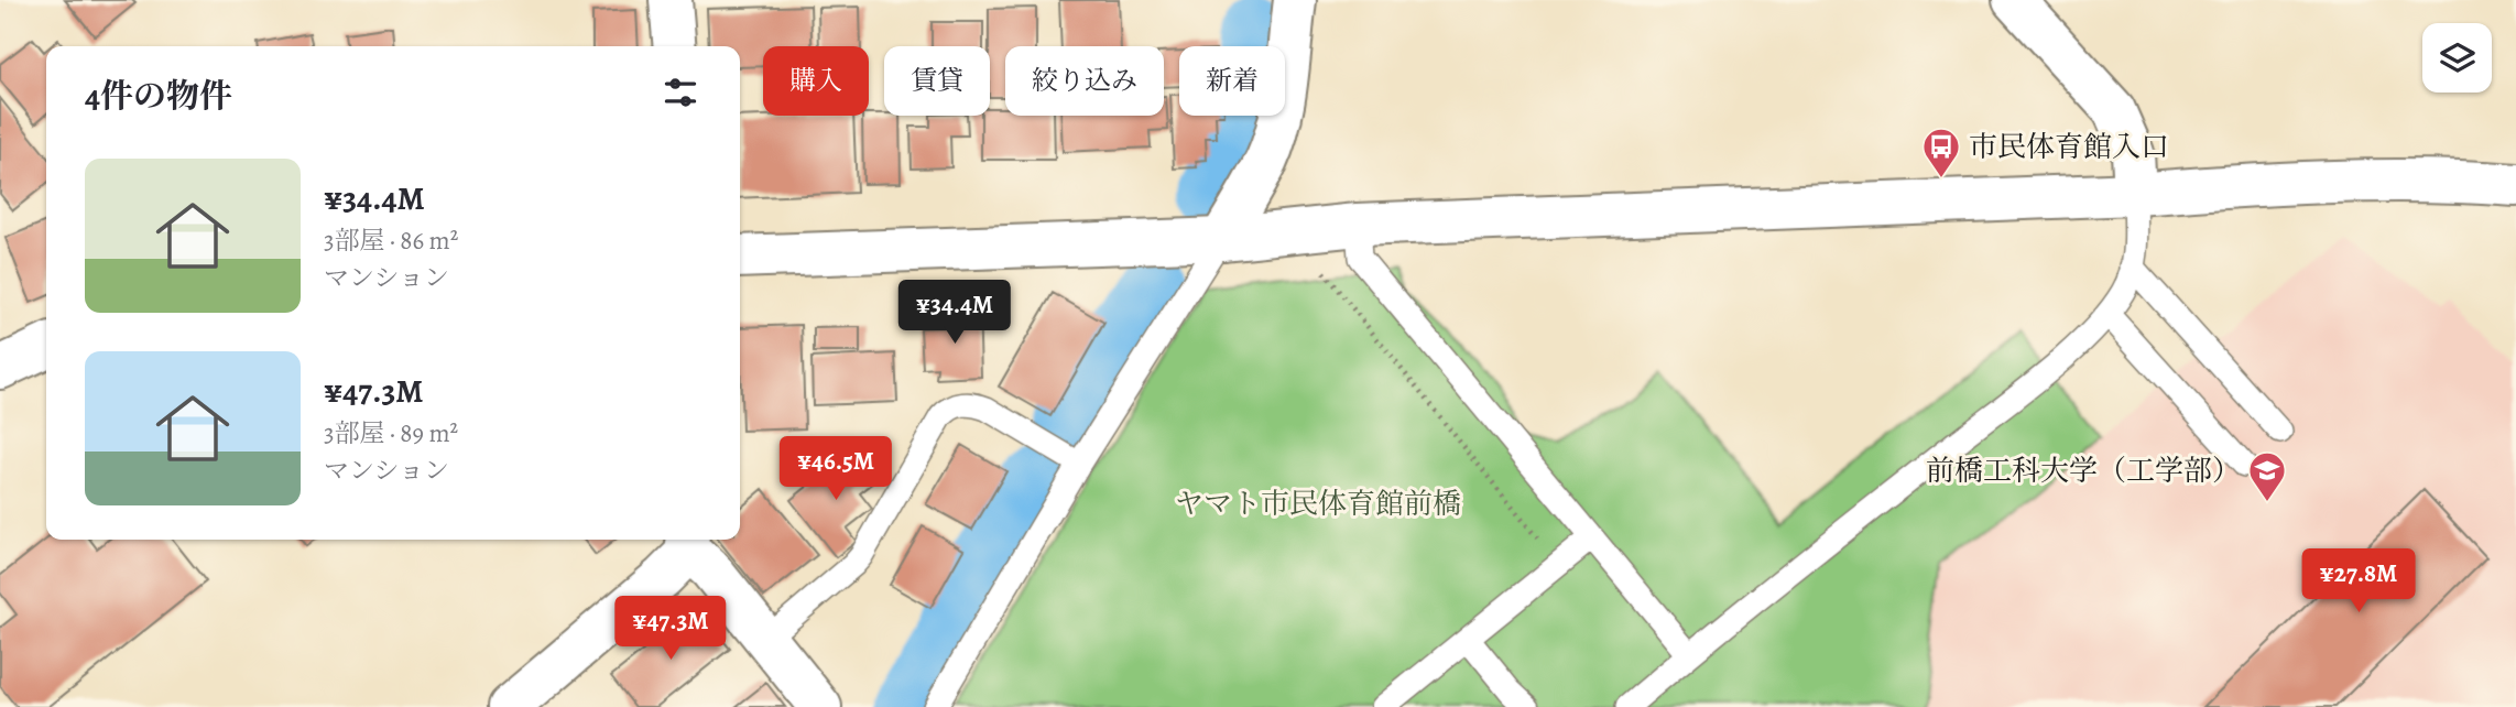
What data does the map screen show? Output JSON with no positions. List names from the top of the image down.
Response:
{
  "parks": ["ヤマト市民体育館前橋"],
  "places": {
    "bus stop": ["市民体育館入口"],
    "school or university": ["前橋工科大学（工学部）"]
  },
  "page": {
    "chip": [
      "購入",
      "賃貸",
      "絞り込み",
      "新着"
    ],
    "heading": "4件の物件",
    "list": [
      {
        "name": "¥34.4M",
        "note": "3部屋 · 86 m² · マンション"
      },
      {
        "name": "¥47.3M",
        "note": "3部屋 · 89 m² · マンション"
      }
    ],
    "price": [
      "¥34.4M",
      "¥46.5M",
      "¥27.8M",
      "¥47.3M"
    ]
  }
}
